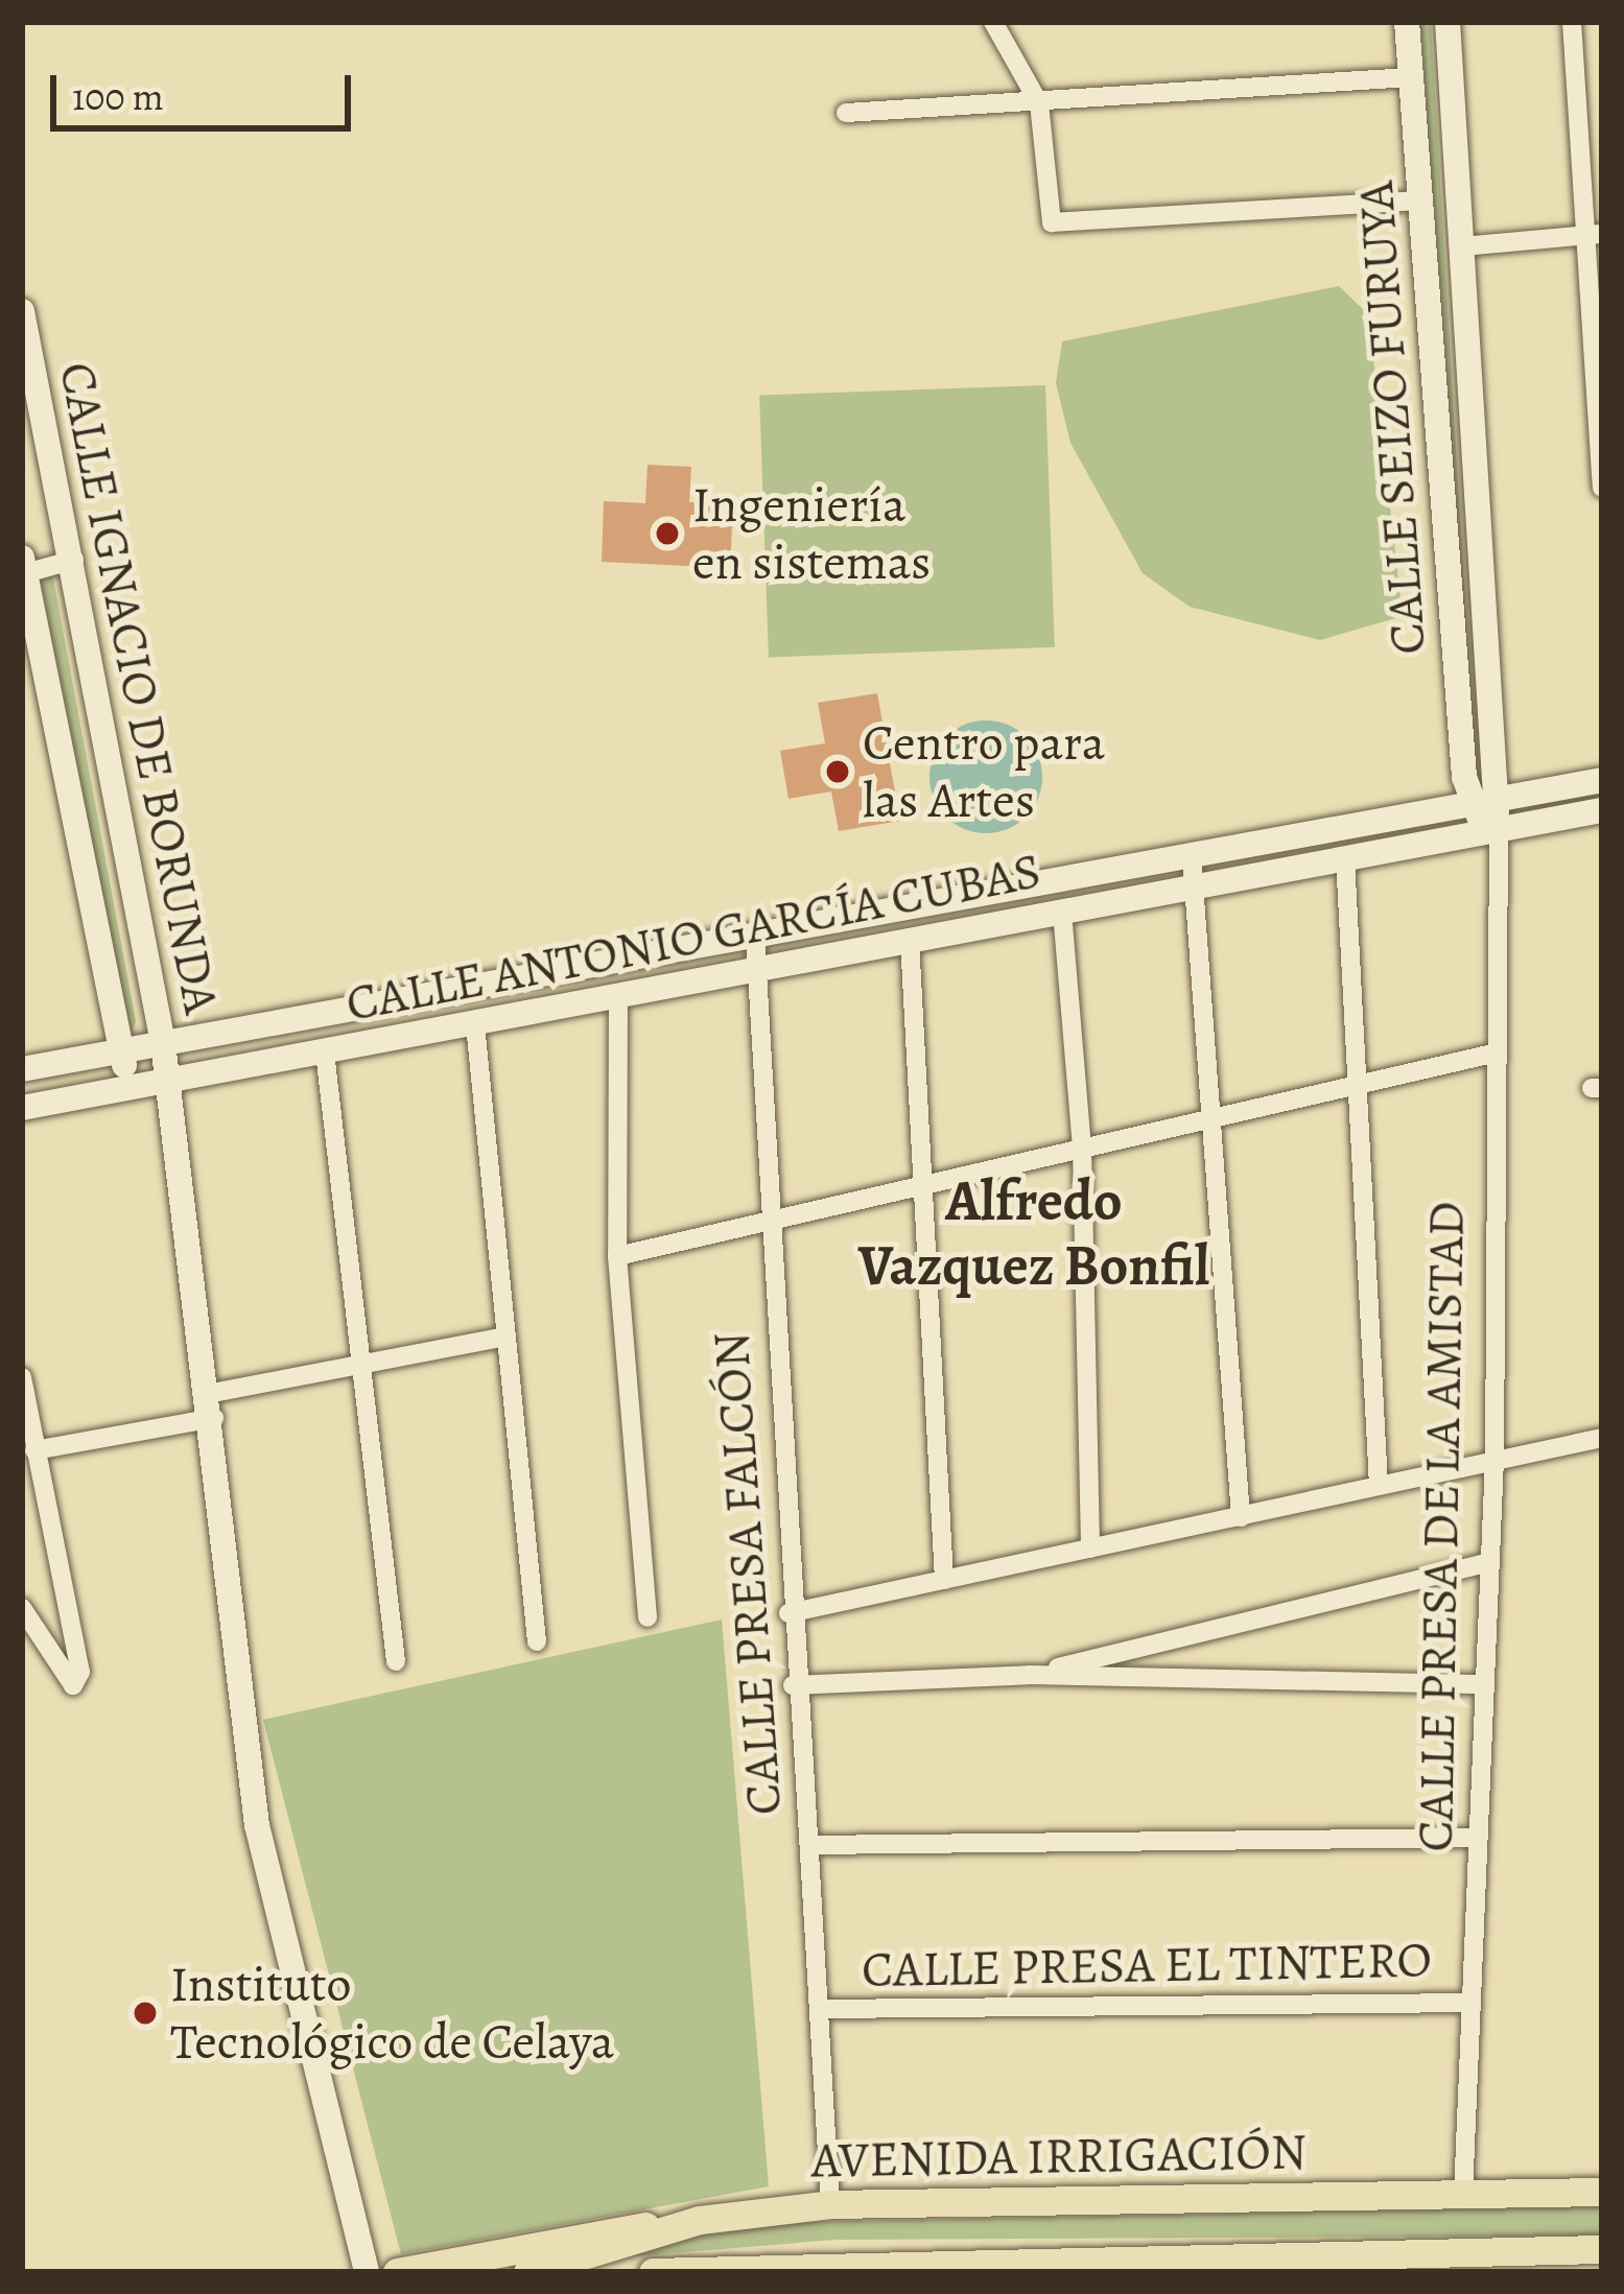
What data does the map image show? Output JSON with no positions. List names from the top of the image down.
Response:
{
  "streets": {
    "main road": ["AVENIDA IRRIGACIÓN"],
    "street": [
      "CALLE SEIZO FURUYA",
      "CALLE IGNACIO DE BORUNDA",
      "CALLE ANTONIO GARCÍA CUBAS",
      "CALLE PRESA DE LA AMISTAD",
      "CALLE PRESA FALCÓN",
      "CALLE PRESA EL TINTERO"
    ]
  },
  "crossings": [
    ["CALLE SEIZO FURUYA", "CALLE ANTONIO GARCÍA CUBAS"],
    ["CALLE SEIZO FURUYA", "CALLE PRESA DE LA AMISTAD"],
    ["CALLE IGNACIO DE BORUNDA", "CALLE ANTONIO GARCÍA CUBAS"],
    ["CALLE ANTONIO GARCÍA CUBAS", "CALLE PRESA DE LA AMISTAD"],
    ["CALLE ANTONIO GARCÍA CUBAS", "CALLE PRESA FALCÓN"],
    ["CALLE PRESA DE LA AMISTAD", "CALLE PRESA EL TINTERO"],
    ["CALLE PRESA DE LA AMISTAD", "AVENIDA IRRIGACIÓN"],
    ["CALLE PRESA FALCÓN", "CALLE PRESA EL TINTERO"],
    ["CALLE PRESA FALCÓN", "AVENIDA IRRIGACIÓN"]
  ],
  "districts": ["Alfredo Vazquez Bonfil"],
  "places": ["Ingeniería en sistemas", "Centro para las Artes", "Instituto Tecnológico de Celaya"],
  "scale_bar": "100 m"
}
